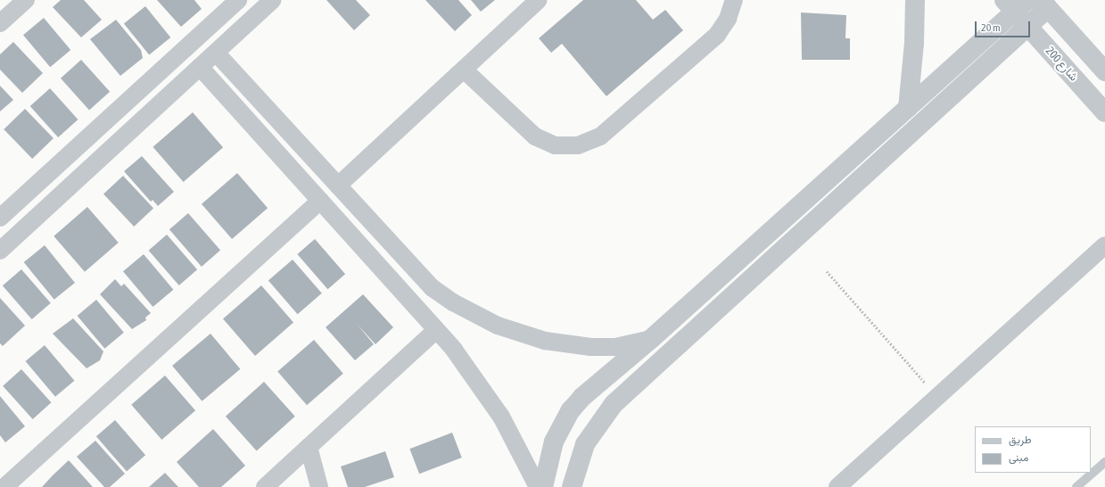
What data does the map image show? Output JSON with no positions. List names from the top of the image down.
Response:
{
  "streets": {
    "street": ["شارع 200"]
  },
  "legend": ["طريق", "مبنى"],
  "scale_bar": "20 m"
}
